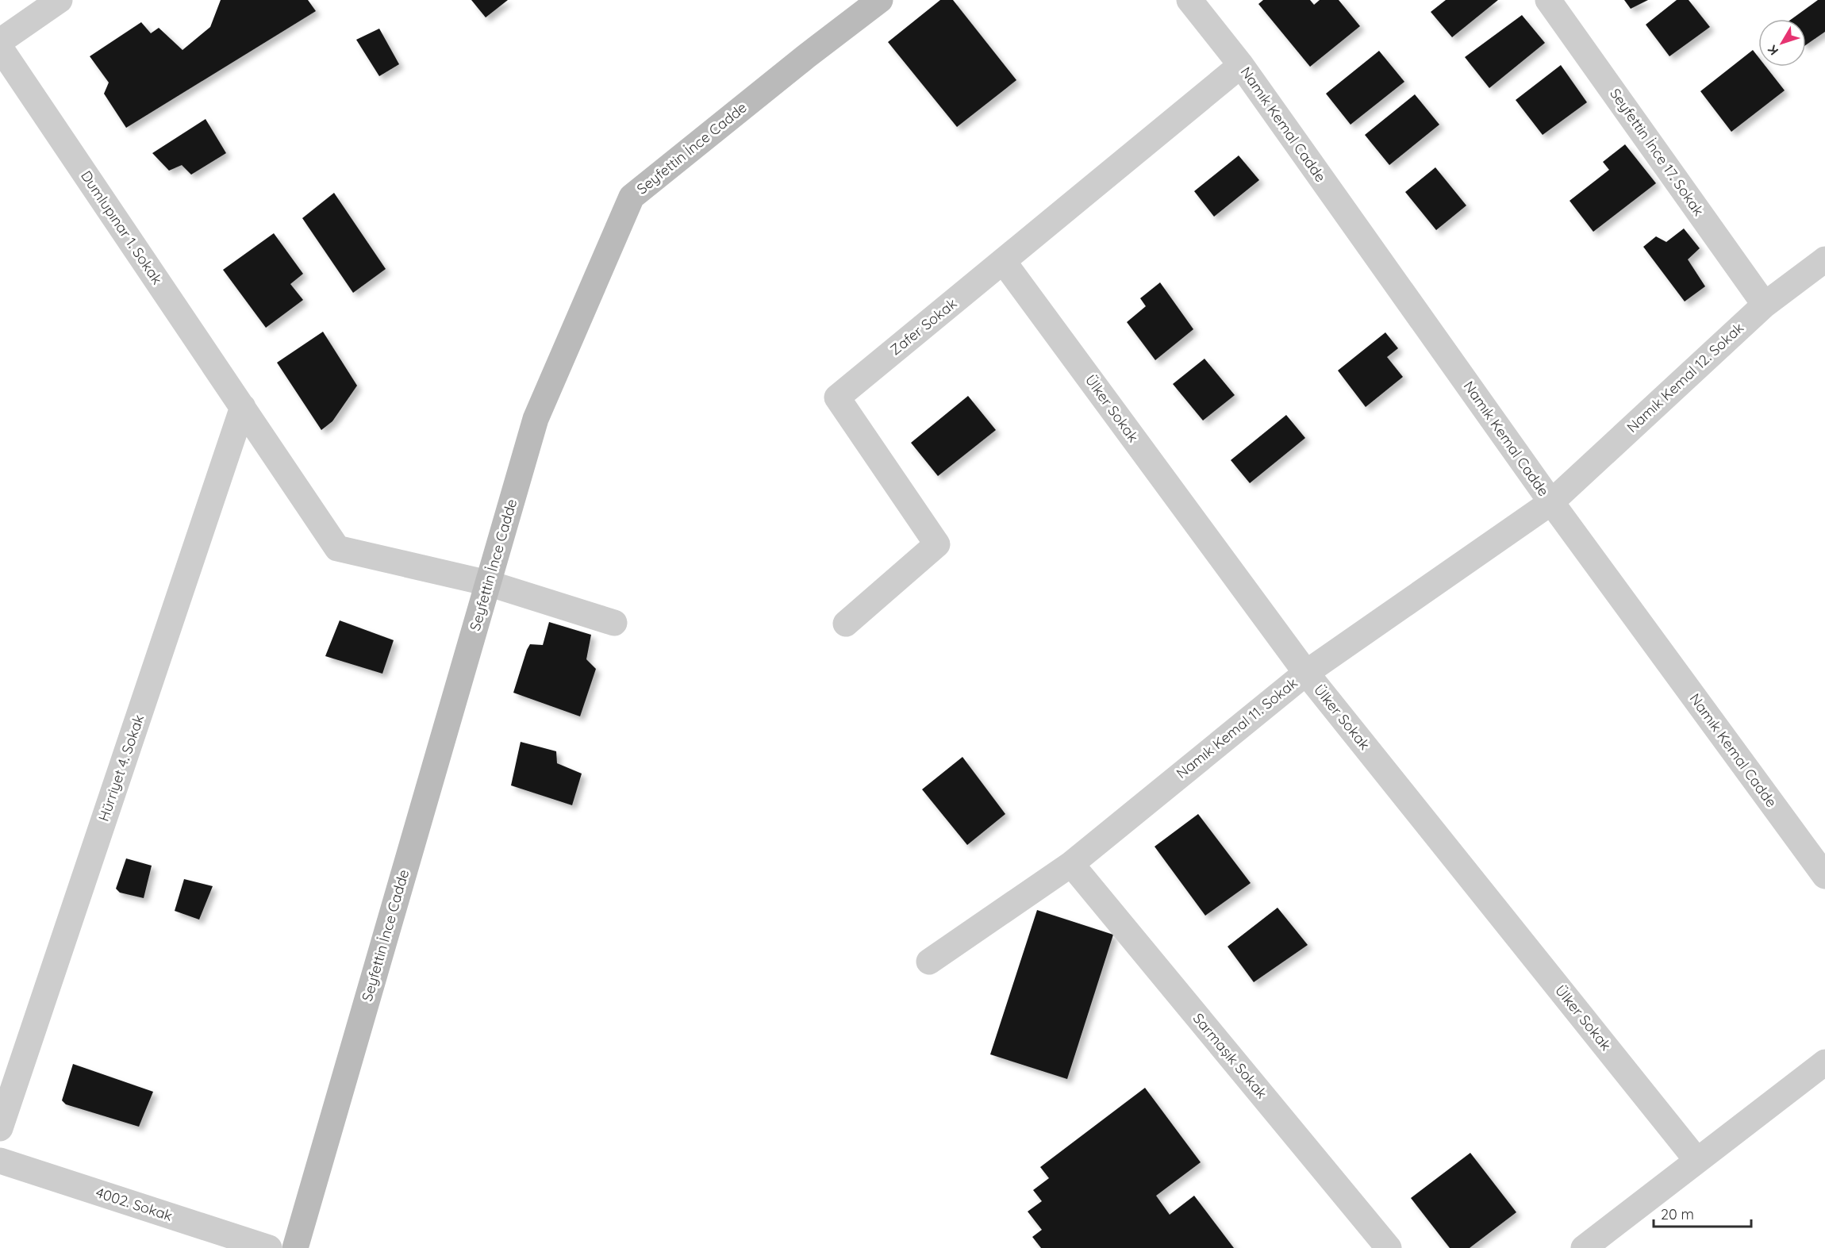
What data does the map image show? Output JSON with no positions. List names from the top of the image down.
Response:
{
  "streets": {
    "main road": ["Seyfettin İnce Cadde"],
    "street": [
      "Namık Kemal Cadde",
      "Seyfettin İnce 17. Sokak",
      "Dumlupınar 1. Sokak",
      "Zafer Sokak",
      "Namık Kemal 12. Sokak",
      "Ülker Sokak",
      "Namık Kemal 11. Sokak",
      "Hürriyet 4. Sokak",
      "Sarmaşık Sokak",
      "4002. Sokak"
    ]
  },
  "crossings": [
    ["Namık Kemal Cadde", "Zafer Sokak"],
    ["Namık Kemal Cadde", "Namık Kemal 12. Sokak"],
    ["Namık Kemal Cadde", "Namık Kemal 11. Sokak"],
    ["Seyfettin İnce Cadde", "Dumlupınar 1. Sokak"],
    ["Seyfettin İnce 17. Sokak", "Namık Kemal 12. Sokak"],
    ["Dumlupınar 1. Sokak", "Hürriyet 4. Sokak"],
    ["Zafer Sokak", "Ülker Sokak"],
    ["Namık Kemal 12. Sokak", "Namık Kemal 11. Sokak"],
    ["Ülker Sokak", "Namık Kemal 11. Sokak"],
    ["Namık Kemal 11. Sokak", "Sarmaşık Sokak"]
  ],
  "scale_bar": "20 m",
  "north": "bottom left"
}
